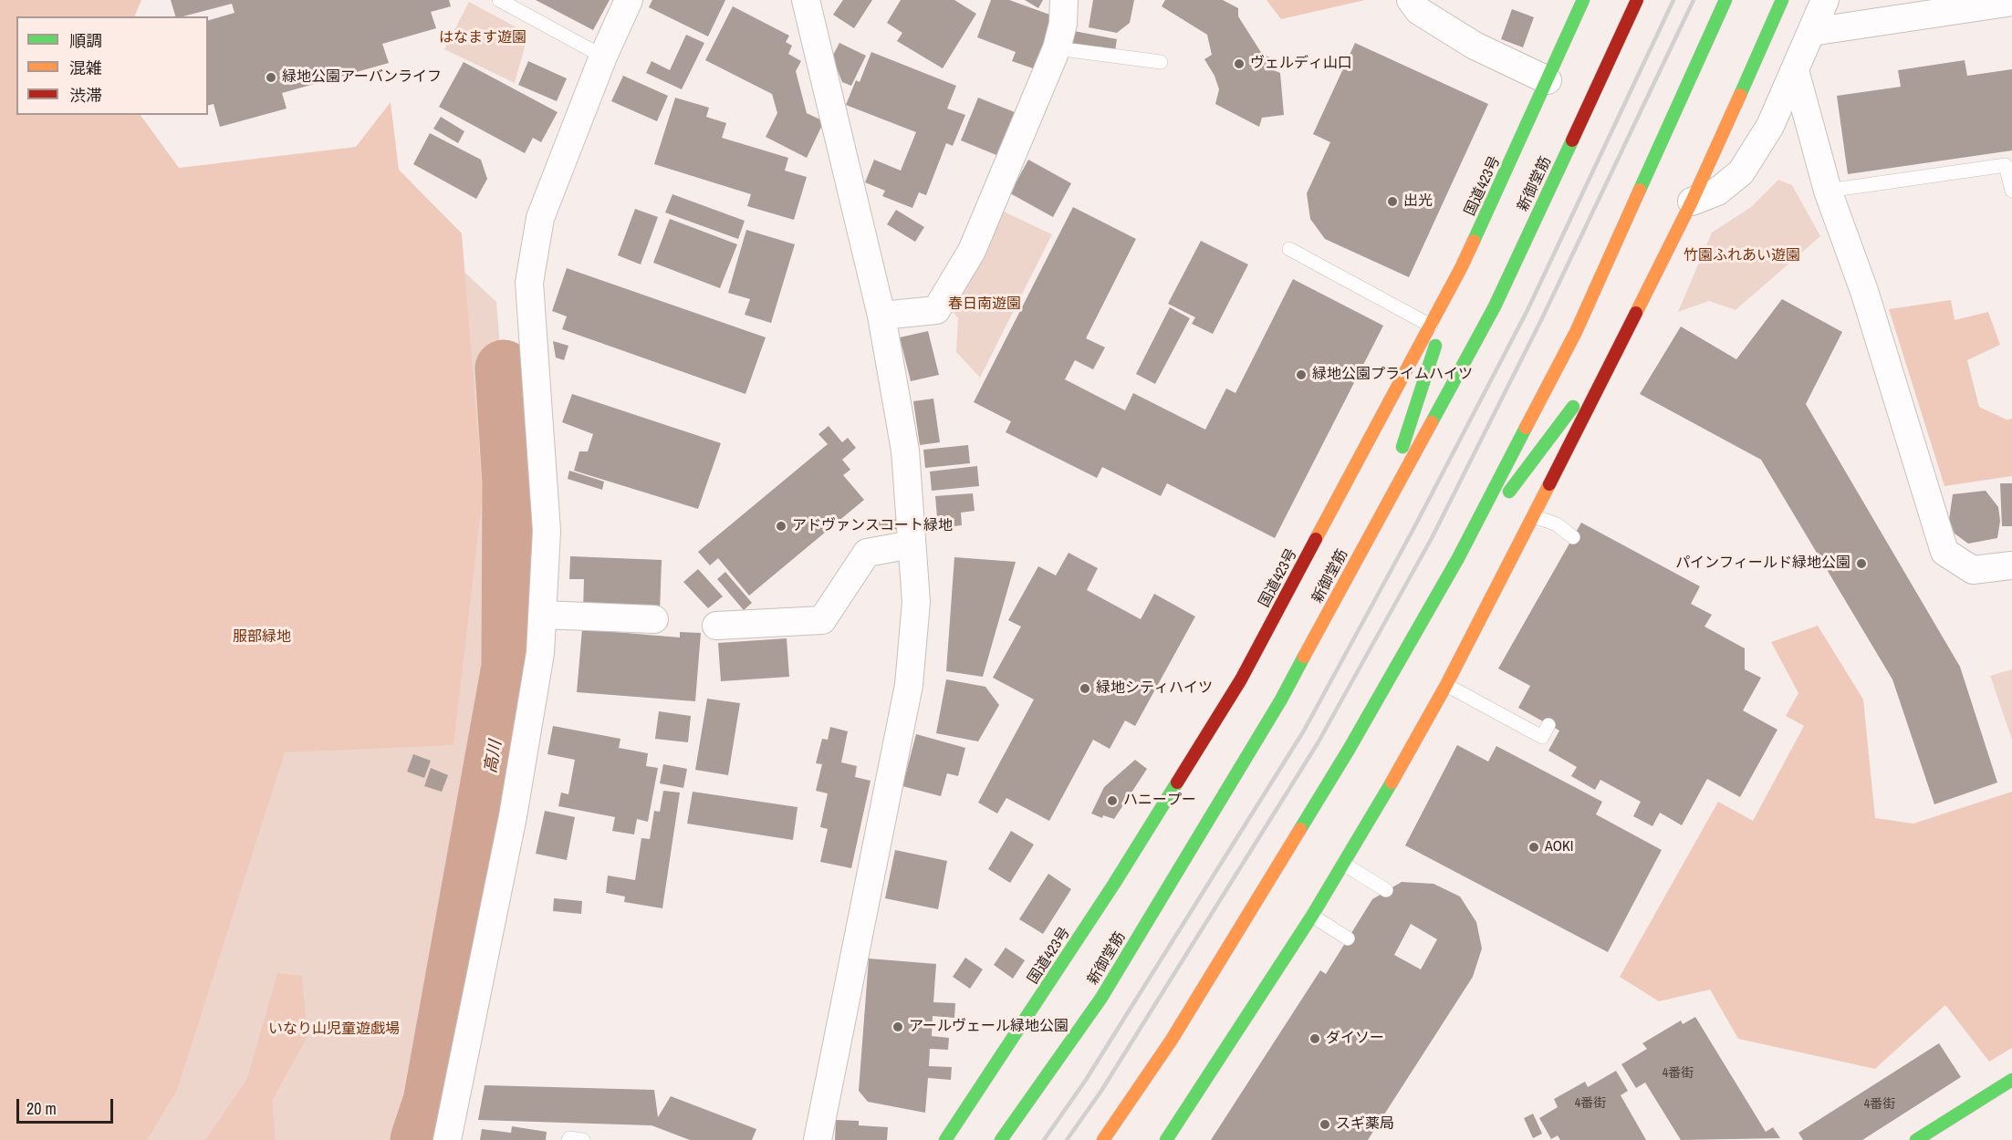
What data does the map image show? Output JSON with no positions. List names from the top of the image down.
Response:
{
  "streets": {
    "main road": ["新御堂筋", "国道423号"]
  },
  "water": ["高川"],
  "parks": [
    "はなます遊園",
    "竹園ふれあい遊園",
    "春日南遊園",
    "服部緑地",
    "いなり山児童遊戯場"
  ],
  "places": [
    "ヴェルディ山口",
    "緑地公園アーバンライフ",
    "出光",
    "緑地公園プライムハイツ",
    "アドヴァンスコート緑地",
    "パインフィールド緑地公園",
    "緑地シティハイツ",
    "ハニープー",
    "AOKI",
    "アールヴェール緑地公園",
    "ダイソー",
    "スギ薬局"
  ],
  "house_numbers": ["4番街", "4番街", "4番街"],
  "legend": ["順調", "混雑", "渋滞"],
  "scale_bar": "20 m"
}
